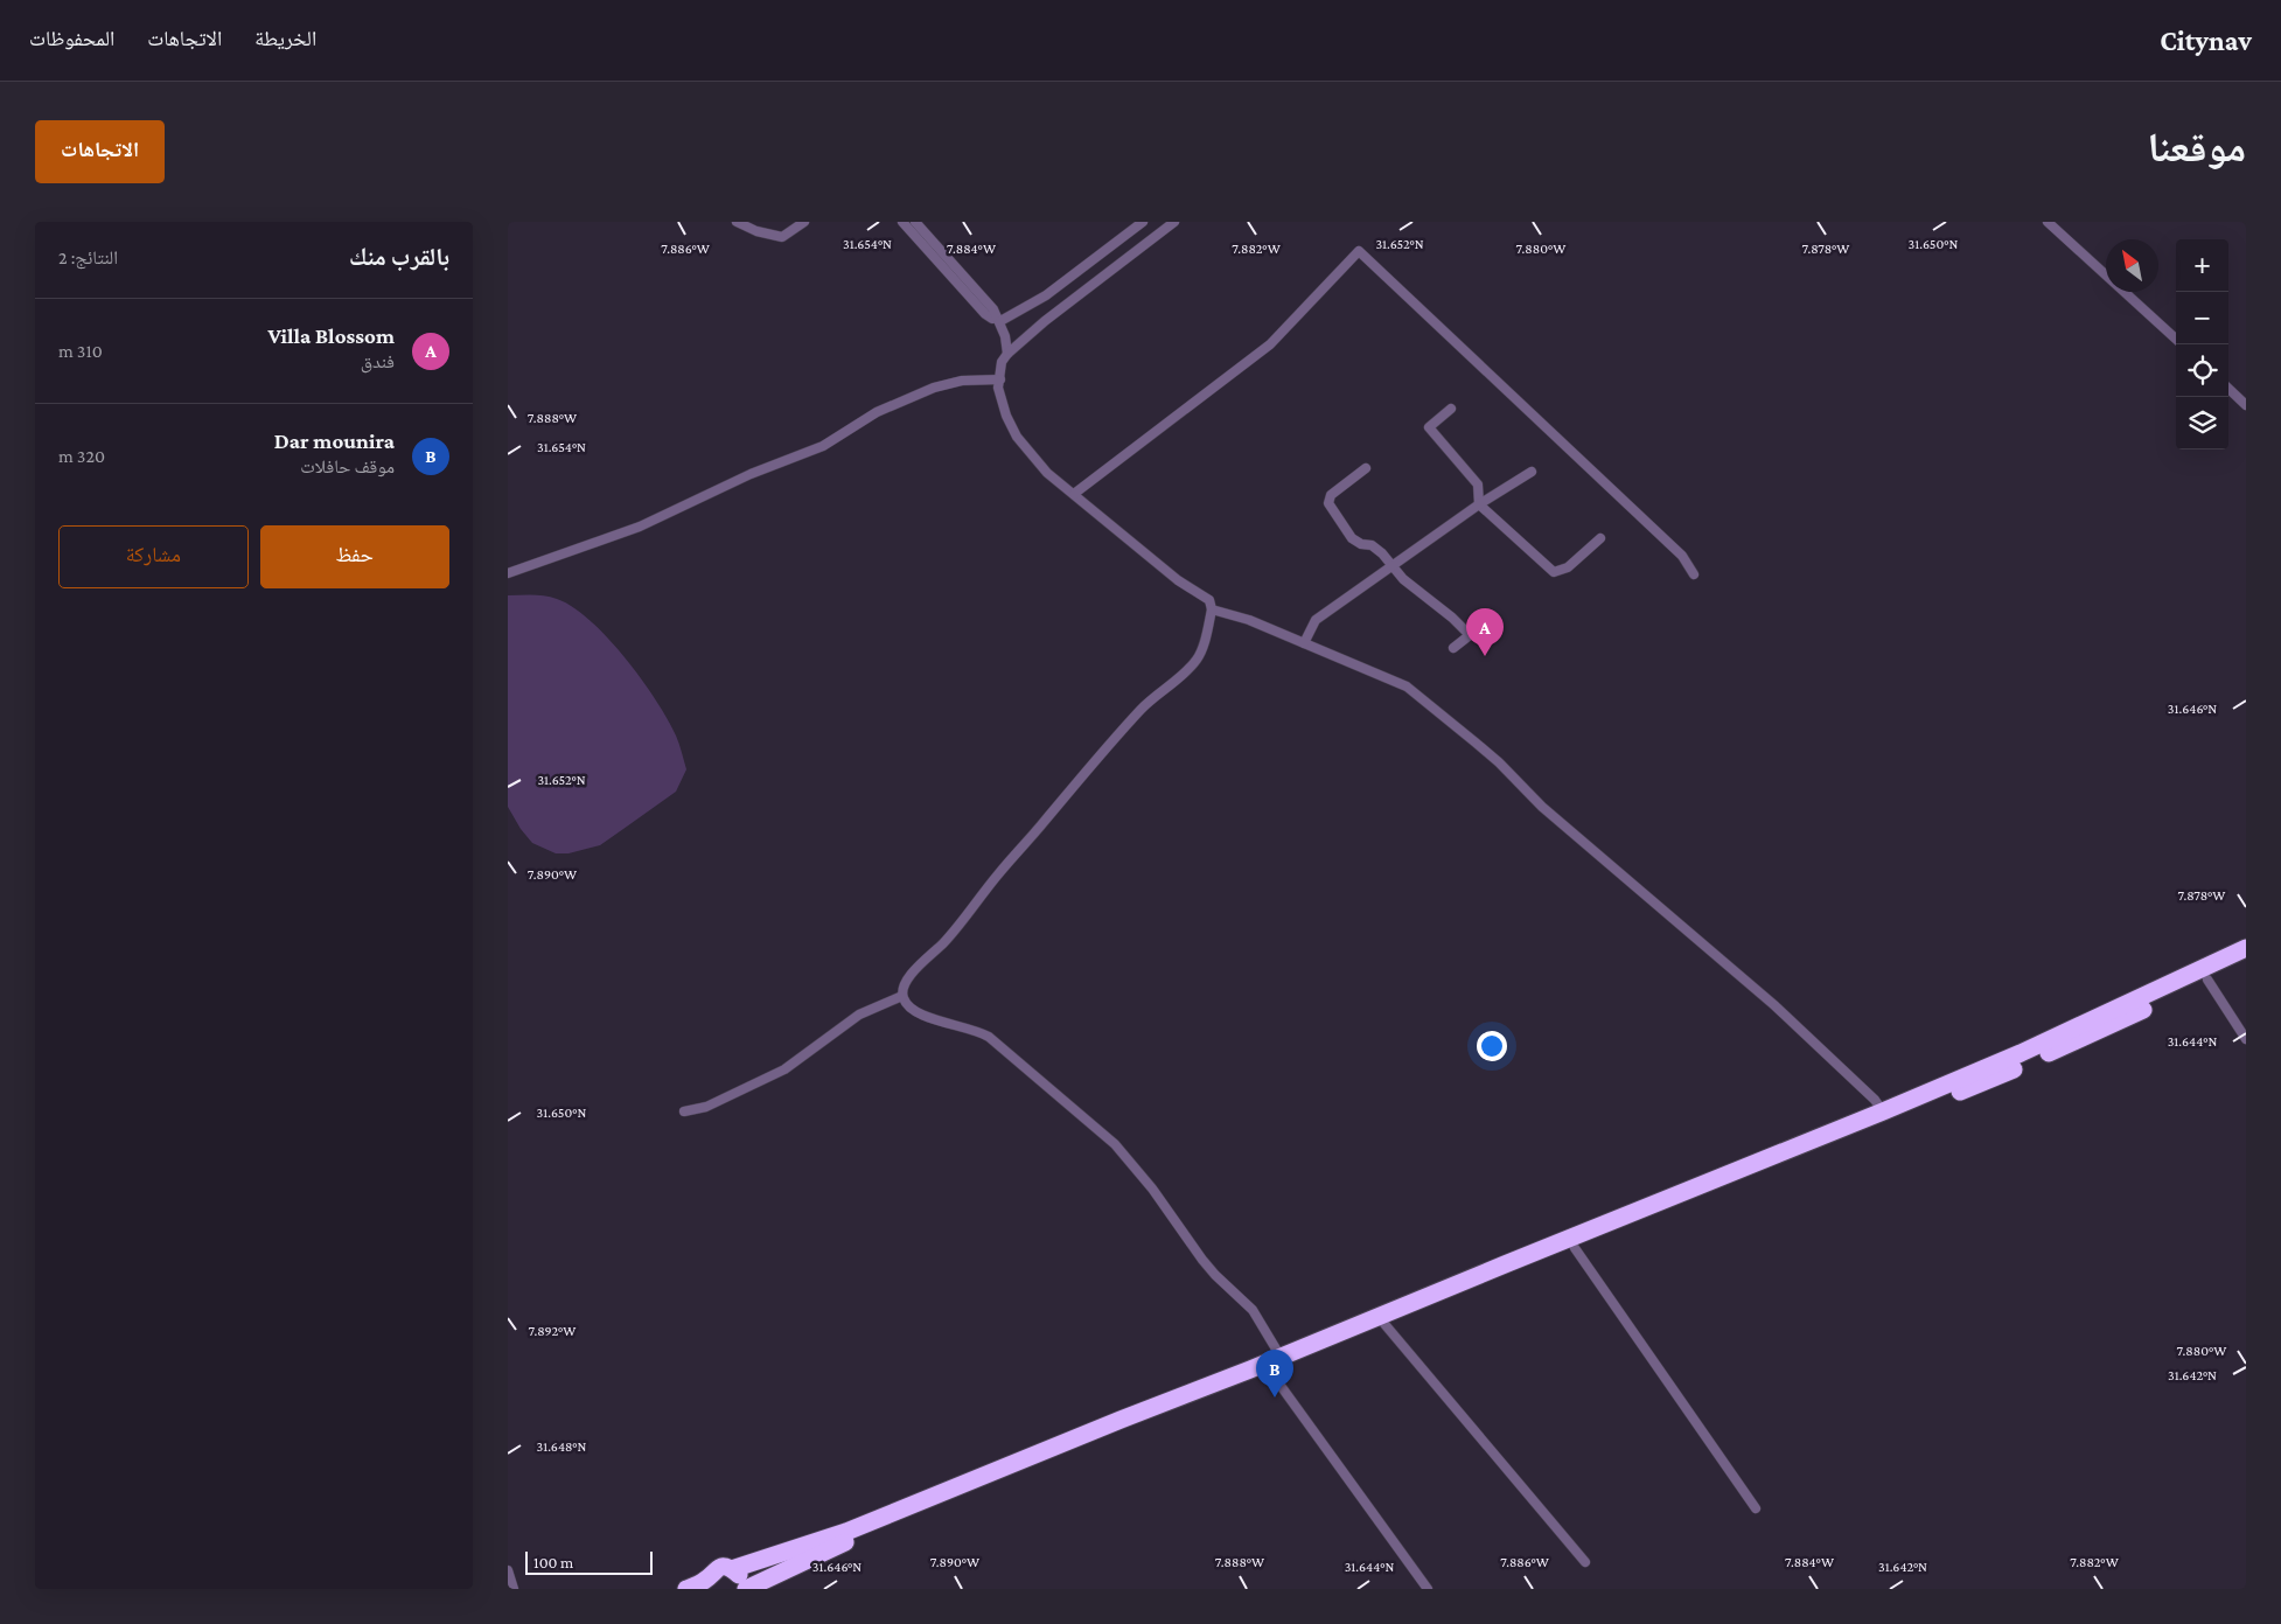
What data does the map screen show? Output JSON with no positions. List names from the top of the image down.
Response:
{
  "scale_bar": "100 m",
  "north": "top left",
  "page": {
    "header": "Citynav",
    "nav": ["الخريطة", "الاتجاهات", "المحفوظات"],
    "title": "موقعنا",
    "buttons": [
      "الاتجاهات",
      ["حفظ", "مشاركة"]
    ],
    "heading": ["بالقرب منك", "النتائج: 2"],
    "map_buttons": ["+", "−"],
    "list": [
      {
        "mark": "A",
        "name": "Villa Blossom",
        "note": "فندق",
        "value": "310 m"
      },
      {
        "mark": "B",
        "name": "Dar mounira",
        "note": "موقف حافلات",
        "value": "320 m"
      }
    ],
    "pins": ["A", "B"],
    "scale": "100 m"
  },
  "coordinates": [
    "31.654°N",
    "31.652°N",
    "31.650°N",
    "7.886°W",
    "7.884°W",
    "7.882°W",
    "7.880°W",
    "7.878°W",
    "7.888°W",
    "31.646°N",
    "7.890°W",
    "31.644°N",
    "7.892°W",
    "31.642°N",
    "31.648°N"
  ]
}
